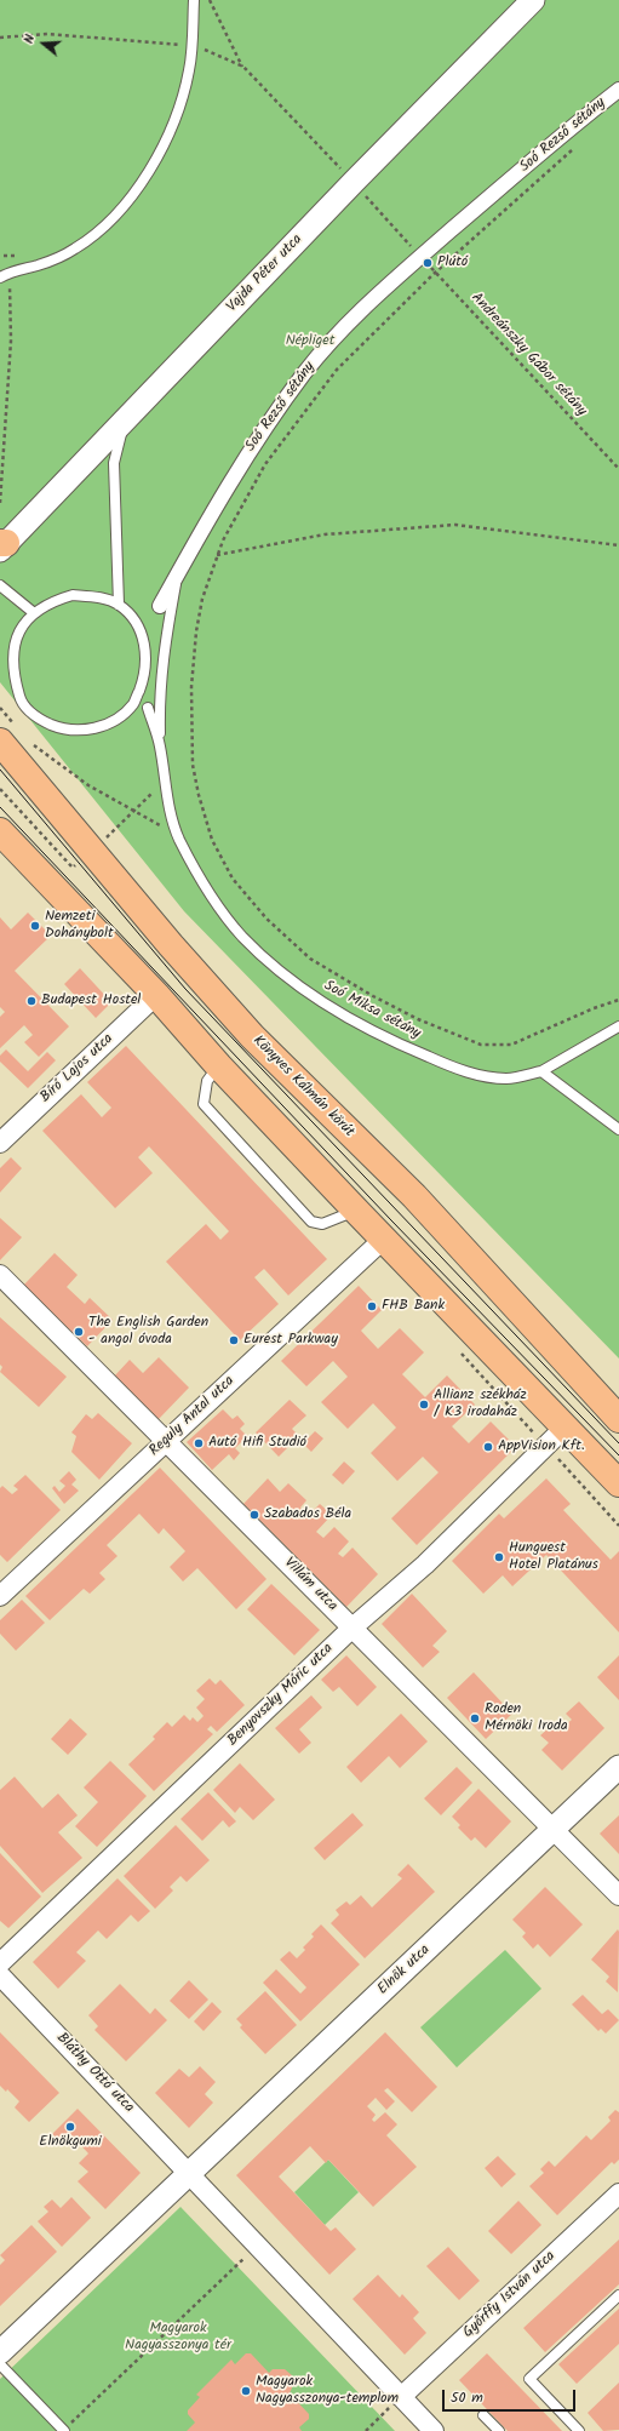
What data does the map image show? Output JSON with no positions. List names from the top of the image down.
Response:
{
  "streets": {
    "main road": ["Könyves Kálmán körút"],
    "street": [
      "Soó Rezső sétány",
      "Vajda Péter utca",
      "Bíró Lajos utca",
      "Reguly Antal utca",
      "Villám utca",
      "Benyovszky Móric utca",
      "Elnök utca",
      "Bláthy Ottó utca",
      "Győrffy István utca"
    ],
    "lane": ["Soó Miksa sétány"],
    "path": ["Andreánszky Gábor sétány"]
  },
  "crossings": [
    ["Soó Rezső sétány", "Andreánszky Gábor sétány"],
    ["Vajda Péter utca", "Andreánszky Gábor sétány"],
    ["Reguly Antal utca", "Villám utca"],
    ["Villám utca", "Benyovszky Móric utca"],
    ["Villám utca", "Elnök utca"],
    ["Elnök utca", "Bláthy Ottó utca"]
  ],
  "parks": ["Népliget", "Magyarok Nagyasszonya tér"],
  "places": [
    "Plútó",
    "Nemzeti Dohánybolt",
    "Budapest Hostel",
    "FHB Bank",
    "The English Garden - angol óvoda",
    "Eurest Parkway",
    "Allianz székház / K3 irodaház",
    "Autó Hifi Studió",
    "AppVision Kft.",
    "Szabados Béla",
    "Hunguest Hotel Platánus",
    "Roden Mérnöki Iroda",
    "Elnökgumi",
    "Magyarok Nagyasszonya-templom"
  ],
  "scale_bar": "50 m",
  "north": "left"
}
